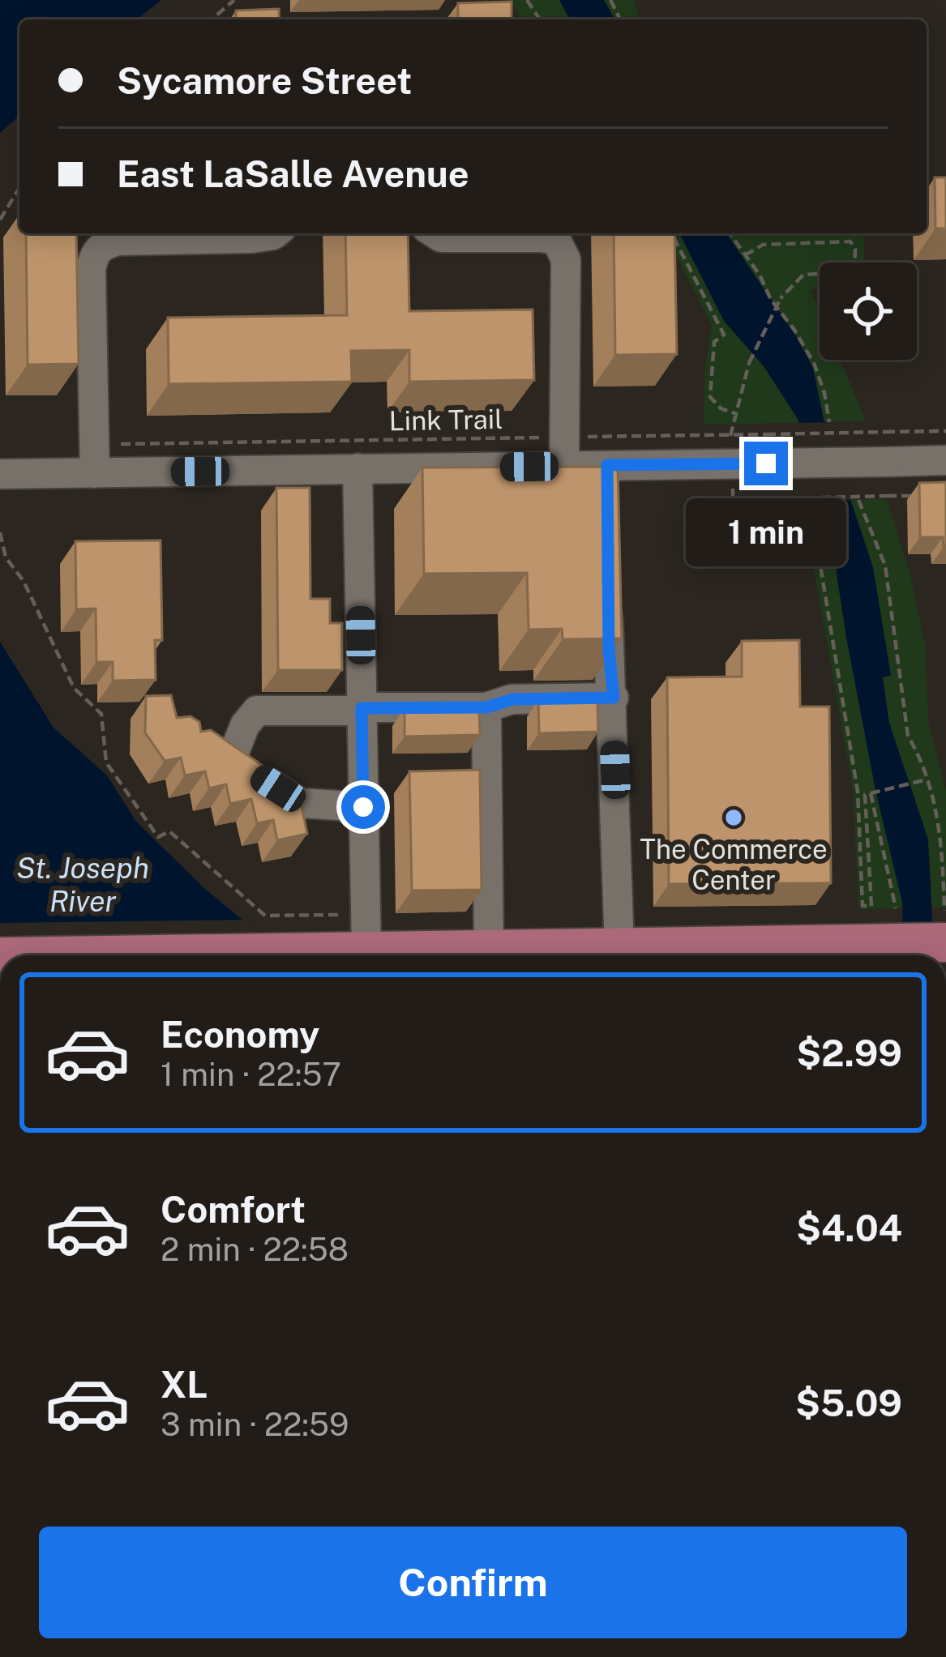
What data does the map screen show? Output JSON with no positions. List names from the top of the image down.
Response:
{
  "streets": {
    "path": ["Link Trail"]
  },
  "water": ["St. Joseph River"],
  "places": ["The Commerce Center"],
  "page": {
    "banner": ["Sycamore Street", "East LaSalle Avenue"],
    "bubble": "1 min",
    "list": [
      {
        "name": "Economy",
        "note": "1 min · 22:57",
        "value": "$2.99"
      },
      {
        "name": "Comfort",
        "note": "2 min · 22:58",
        "value": "$4.04"
      },
      {
        "name": "XL",
        "note": "3 min · 22:59",
        "value": "$5.09"
      }
    ],
    "buttons": "Confirm"
  }
}
